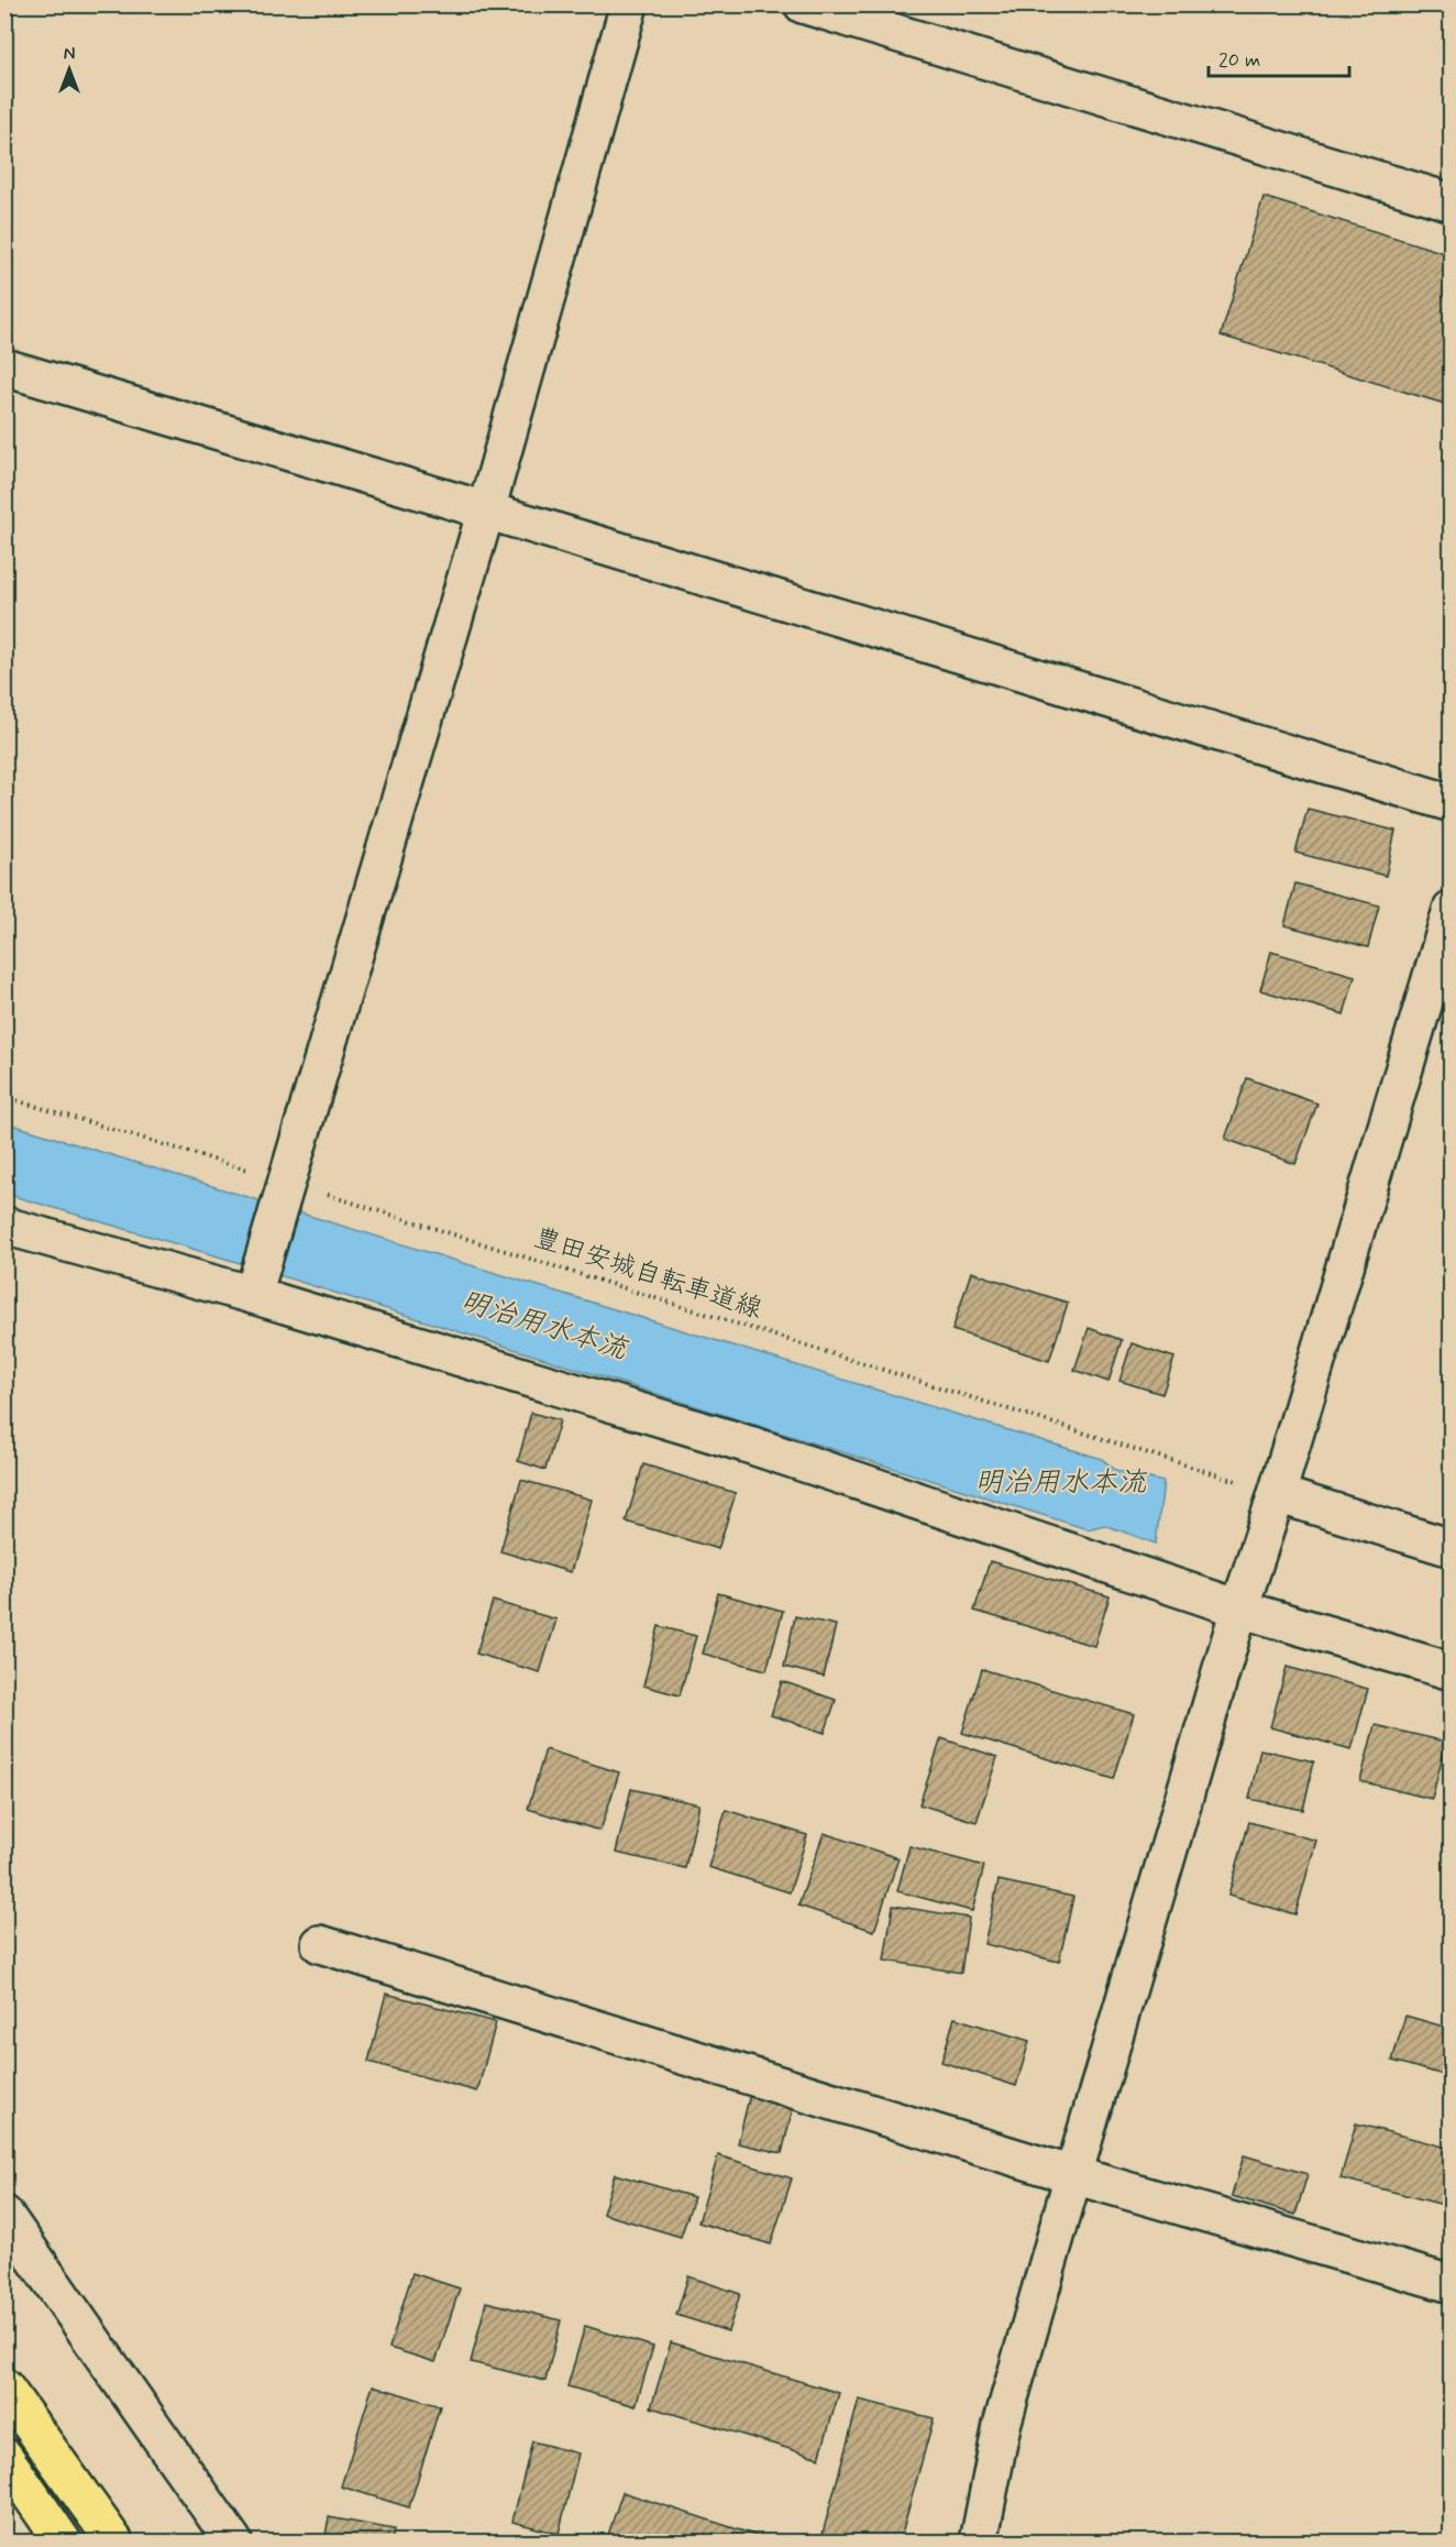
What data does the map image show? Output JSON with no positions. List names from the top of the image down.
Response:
{
  "streets": {
    "path": ["豊田安城自転車道線"]
  },
  "water": ["明治用水本流"],
  "scale_bar": "20 m",
  "north": "top"
}
